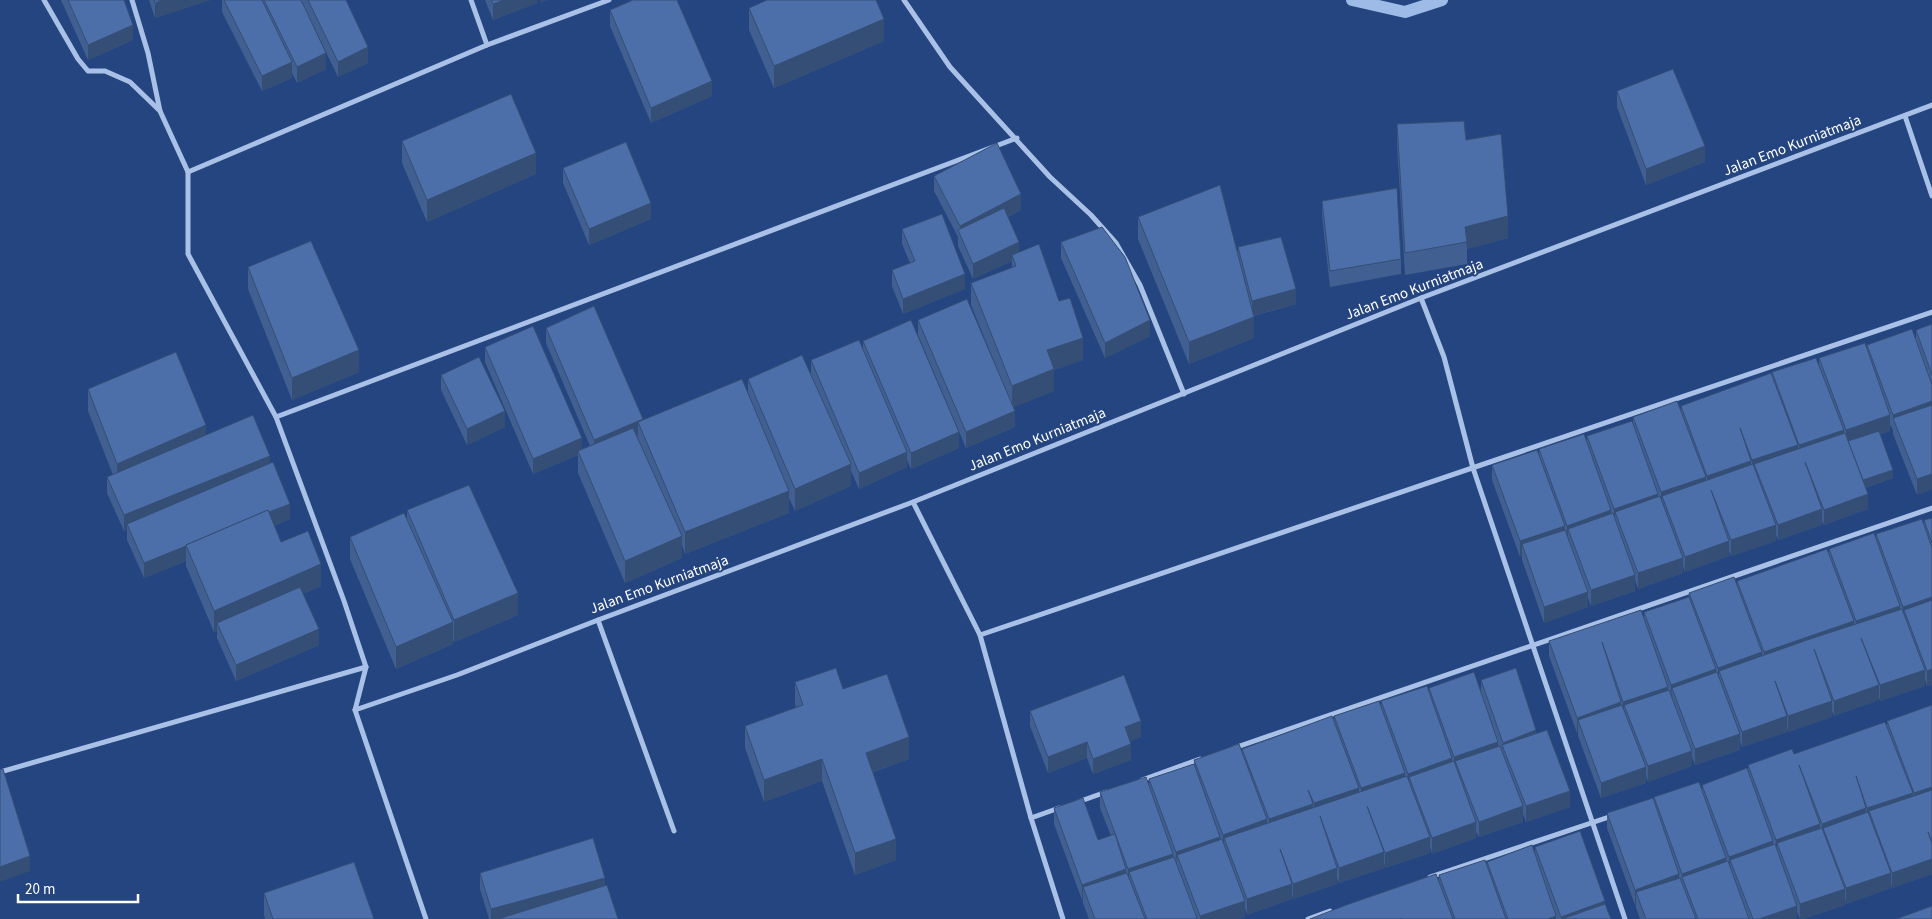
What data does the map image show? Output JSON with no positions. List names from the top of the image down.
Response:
{
  "streets": {
    "street": ["Jalan Emo Kurniatmaja"]
  },
  "scale_bar": "20 m"
}
